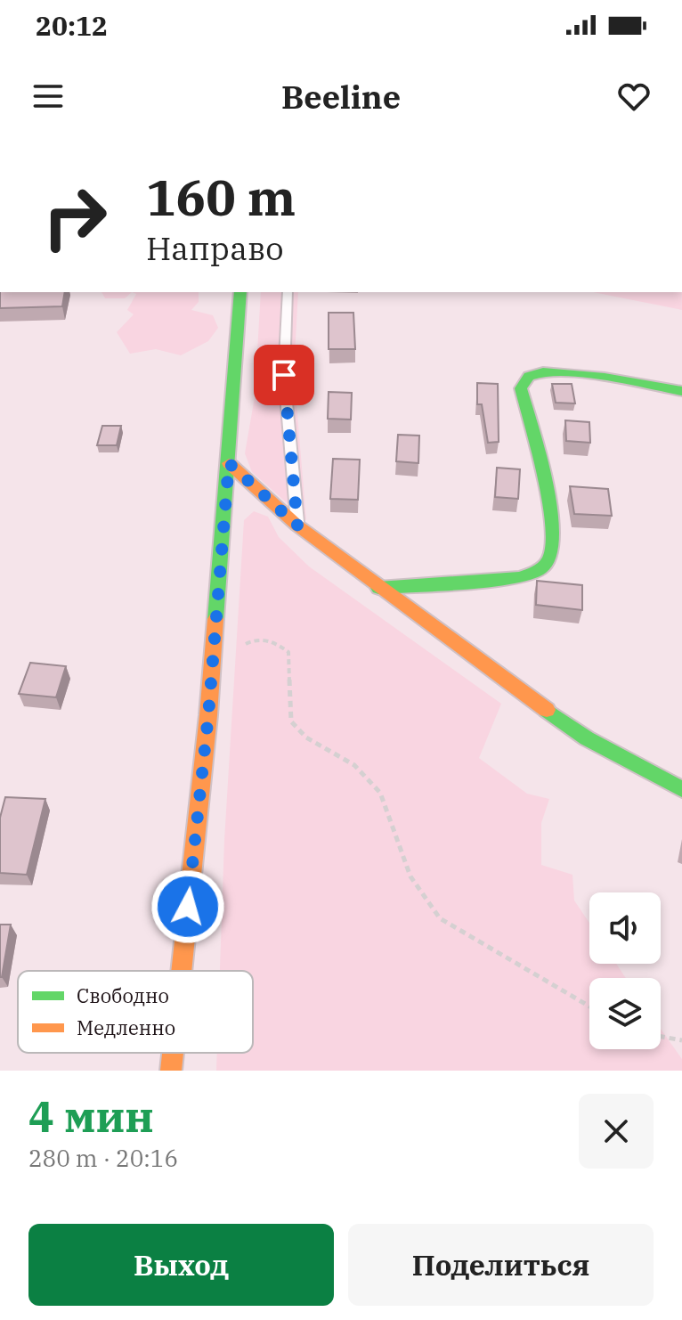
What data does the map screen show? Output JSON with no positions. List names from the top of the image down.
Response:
{
  "legend": ["Свободно", "Медленно"],
  "page": {
    "status": "20:12",
    "header": "Beeline",
    "turn": ["160 m", "Направо"],
    "heading": ["4 мин", "280 m · 20:16"],
    "buttons": ["Выход", "Поделиться"]
  }
}
